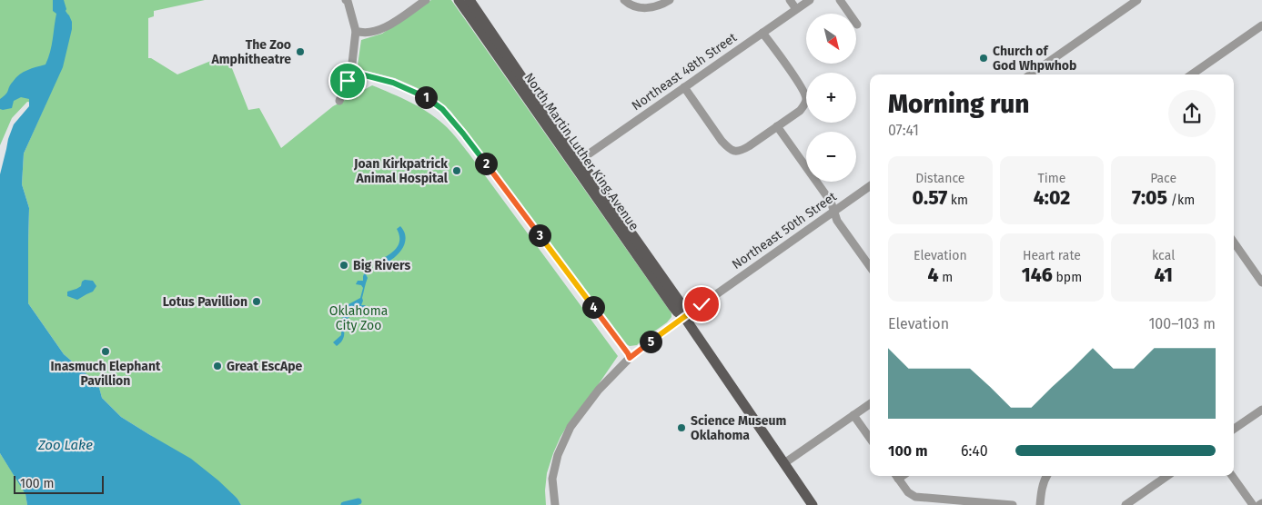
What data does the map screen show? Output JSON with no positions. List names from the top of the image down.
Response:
{
  "streets": {
    "main road": ["North Martin Luther King Avenue"],
    "street": ["Northeast 48th Street", "Northeast 50th Street"]
  },
  "crossings": [
    ["Northeast 48th Street", "North Martin Luther King Avenue"],
    ["North Martin Luther King Avenue", "Northeast 50th Street"]
  ],
  "water": ["Zoo Lake"],
  "parks": ["Oklahoma City Zoo"],
  "places": [
    "The Zoo Amphitheatre",
    "Church of God Whpwhob",
    "Joan Kirkpatrick Animal Hospital",
    "Big Rivers",
    "Lotus Pavillion",
    "Inasmuch Elephant Pavillion",
    "Great EscApe",
    "Science Museum Oklahoma"
  ],
  "scale_bar": "100 m",
  "north": "bottom right",
  "page": {
    "map_buttons": ["+", "−"],
    "heading": ["Morning run", "07:41"],
    "pins": [
      "1",
      "2",
      "3",
      "4",
      "5"
    ],
    "stats": [
      ["Distance", "0.57 km"],
      ["Time", "4:02"],
      ["Pace", "7:05 /km"],
      ["Elevation", "4 m"],
      ["Heart rate", "146 bpm"],
      ["kcal", "41"]
    ],
    "chart": ["Elevation", "100–103 m"],
    "list": [
      {
        "name": "100 m",
        "note": "6:40"
      }
    ],
    "scale": "100 m"
  }
}
